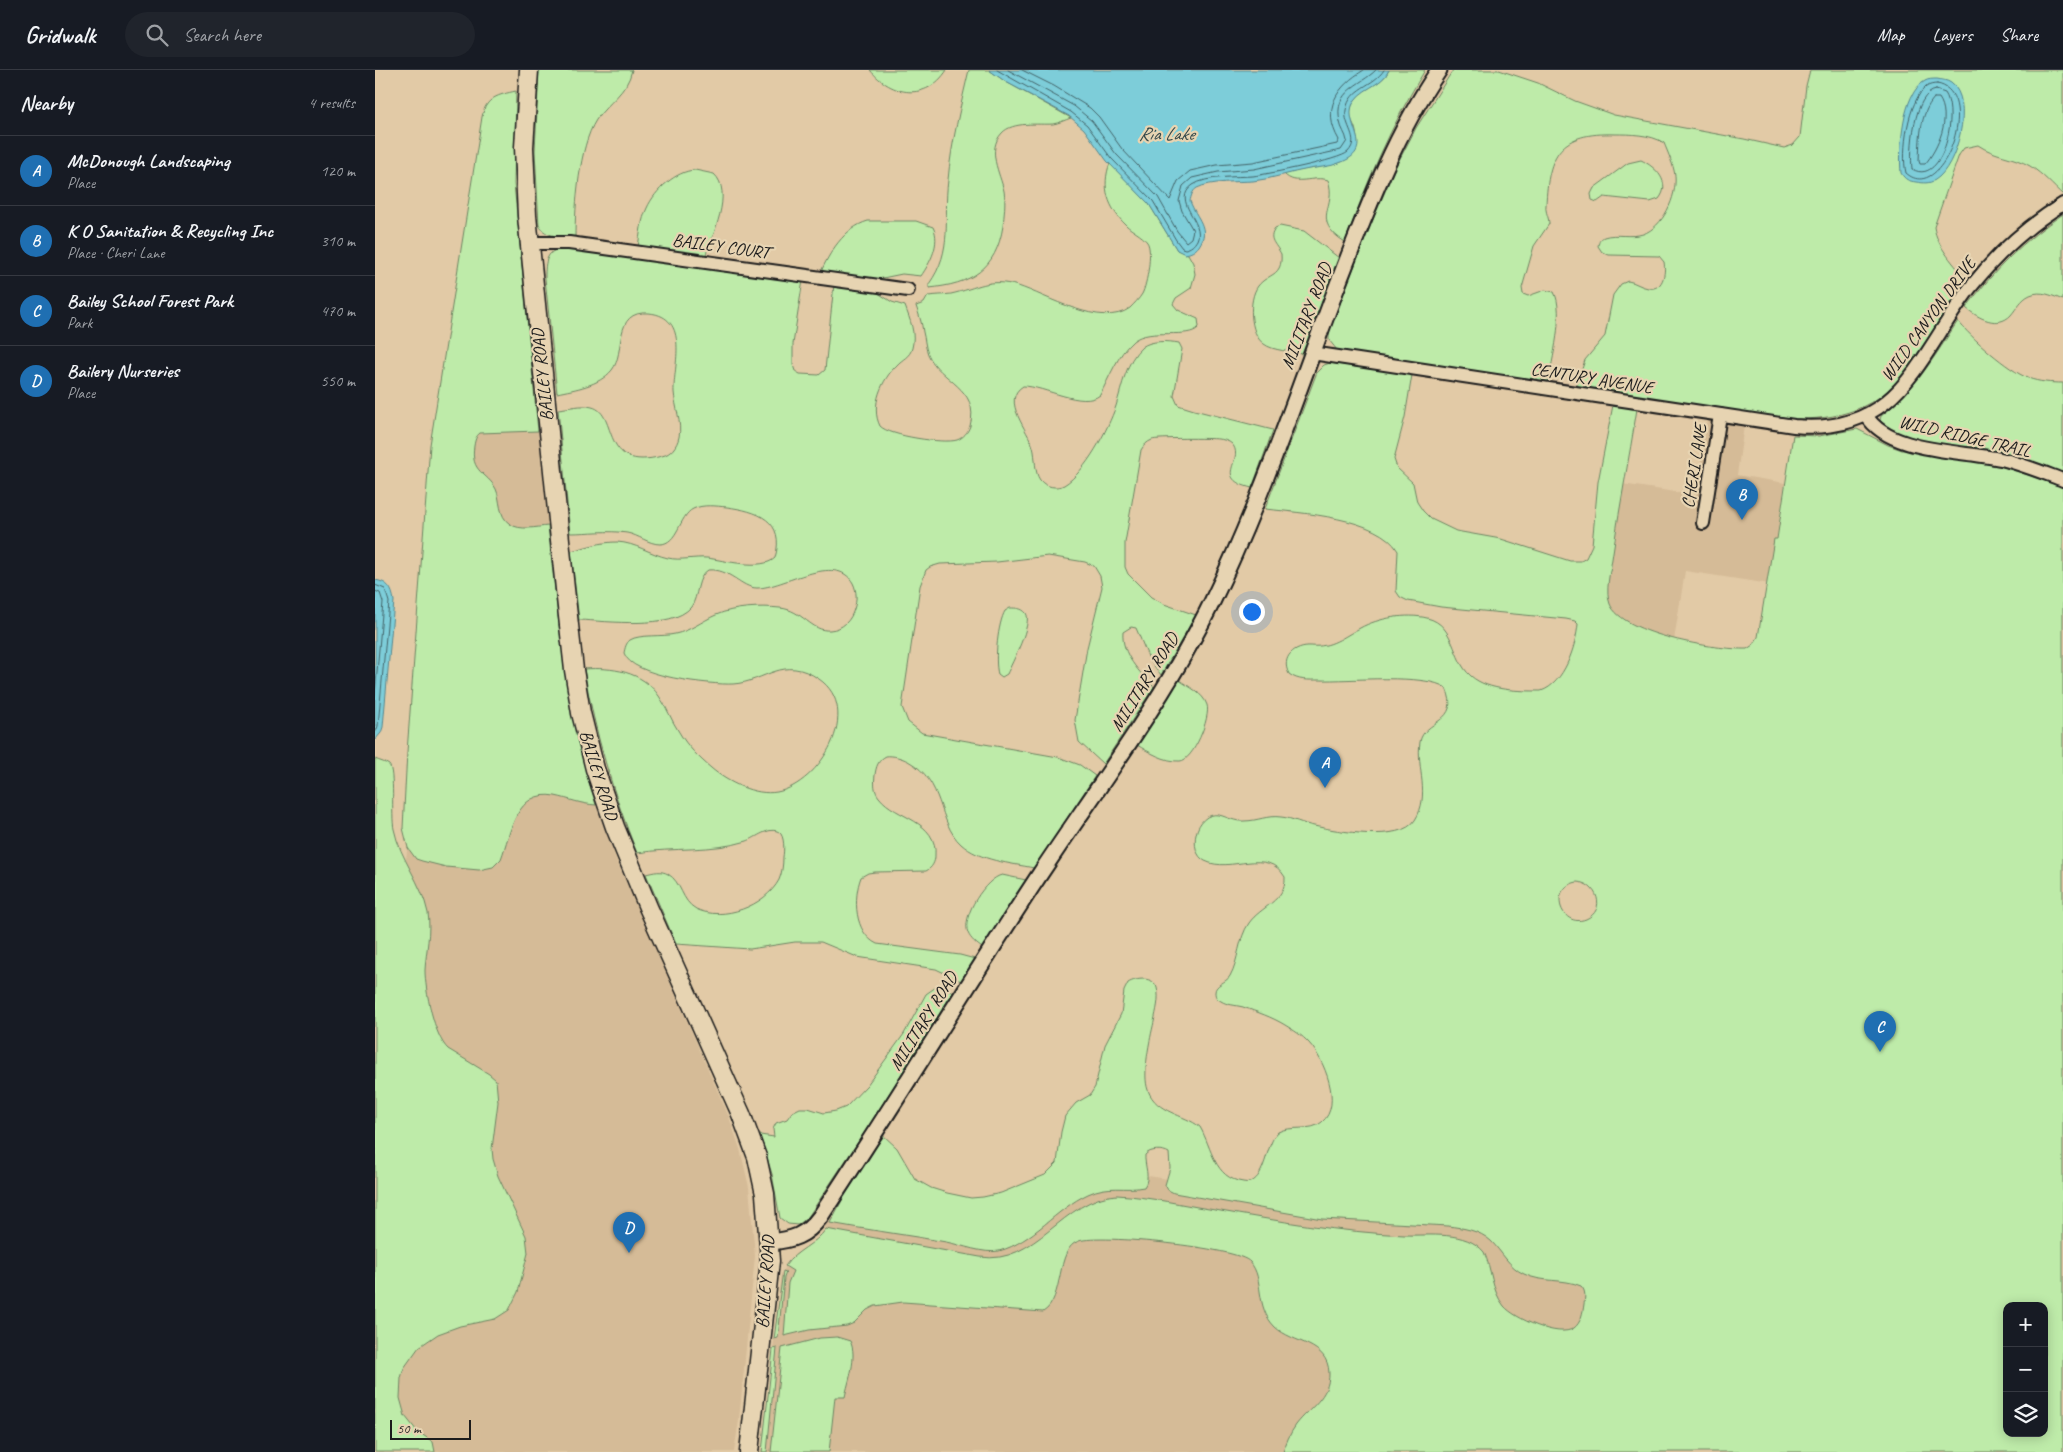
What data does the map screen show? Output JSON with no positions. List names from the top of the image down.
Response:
{
  "streets": {
    "main road": ["BAILEY ROAD"],
    "street": [
      "BAILEY COURT",
      "MILITARY ROAD",
      "WILD CANYON DRIVE",
      "CENTURY AVENUE",
      "WILD RIDGE TRAIL",
      "CHERI LANE"
    ]
  },
  "crossings": [
    ["BAILEY COURT", "BAILEY ROAD"],
    ["MILITARY ROAD", "BAILEY ROAD"],
    ["MILITARY ROAD", "CENTURY AVENUE"],
    ["WILD CANYON DRIVE", "CENTURY AVENUE"],
    ["WILD CANYON DRIVE", "WILD RIDGE TRAIL"],
    ["CENTURY AVENUE", "WILD RIDGE TRAIL"],
    ["CENTURY AVENUE", "CHERI LANE"]
  ],
  "water": ["Ria Lake"],
  "scale_bar": "50 m",
  "page": {
    "header": "Gridwalk",
    "search": "Search here",
    "nav": ["Map", "Layers", "Share"],
    "heading": ["Nearby", "4 results"],
    "list": [
      {
        "mark": "A",
        "name": "McDonough Landscaping",
        "note": "Place",
        "value": "120 m"
      },
      {
        "mark": "B",
        "name": "K O Sanitation & Recycling Inc",
        "note": "Place · Cheri Lane",
        "value": "310 m"
      },
      {
        "mark": "C",
        "name": "Bailey School Forest Park",
        "note": "Park",
        "value": "470 m"
      },
      {
        "mark": "D",
        "name": "Bailery Nurseries",
        "note": "Place",
        "value": "550 m"
      }
    ],
    "pins": [
      "B",
      "A",
      "C",
      "D"
    ],
    "map_buttons": ["+", "−"],
    "scale": "50 m"
  }
}
